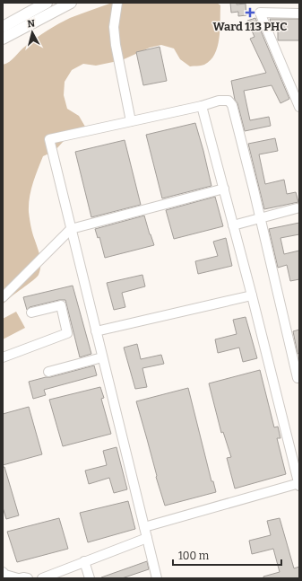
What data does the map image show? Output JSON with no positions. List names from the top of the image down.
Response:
{
  "places": {
    "health": ["Ward 113 PHC"]
  },
  "scale_bar": "100 m",
  "north": "top"
}
